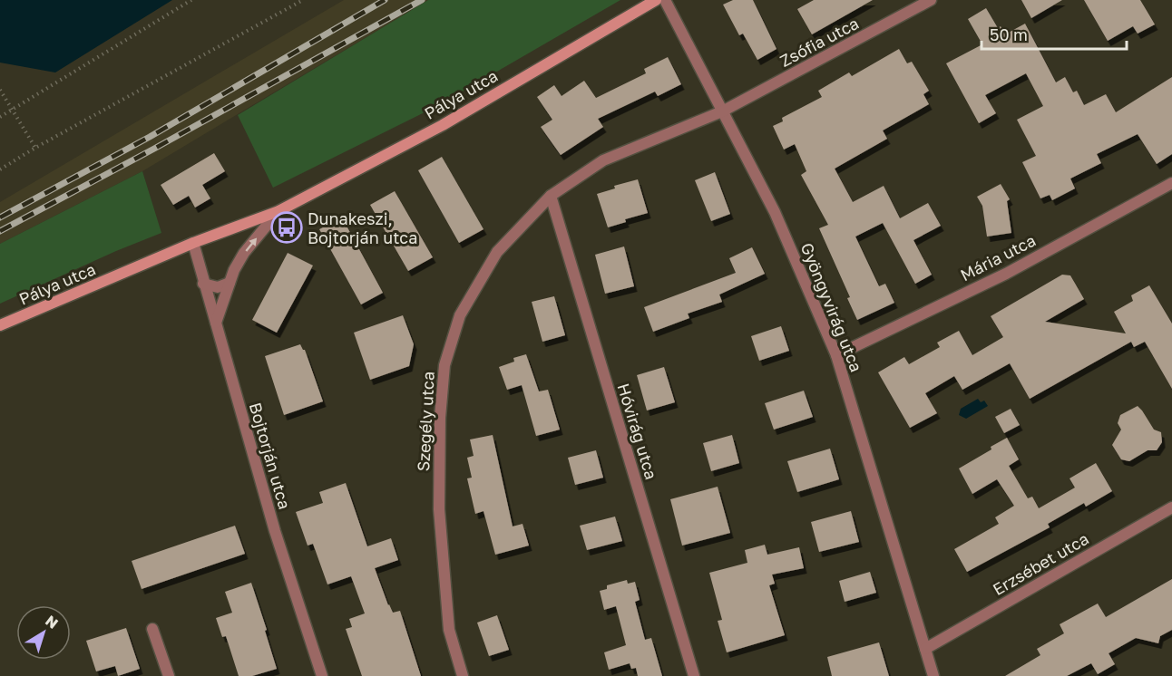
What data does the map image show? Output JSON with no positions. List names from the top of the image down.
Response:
{
  "streets": {
    "street": [
      "Zsófia utca",
      "Pálya utca",
      "Mária utca",
      "Gyöngyvirág utca",
      "Szegély utca",
      "Hóvirág utca",
      "Bojtorján utca",
      "Erzsébet utca"
    ]
  },
  "crossings": [
    ["Zsófia utca", "Gyöngyvirág utca"],
    ["Zsófia utca", "Szegély utca"],
    ["Pálya utca", "Bojtorján utca"],
    ["Mária utca", "Gyöngyvirág utca"],
    ["Gyöngyvirág utca", "Szegély utca"],
    ["Gyöngyvirág utca", "Erzsébet utca"],
    ["Szegély utca", "Hóvirág utca"]
  ],
  "places": {
    "bus stop": ["Dunakeszi, Bojtorján utca"]
  },
  "scale_bar": "50 m",
  "north": "top right"
}
